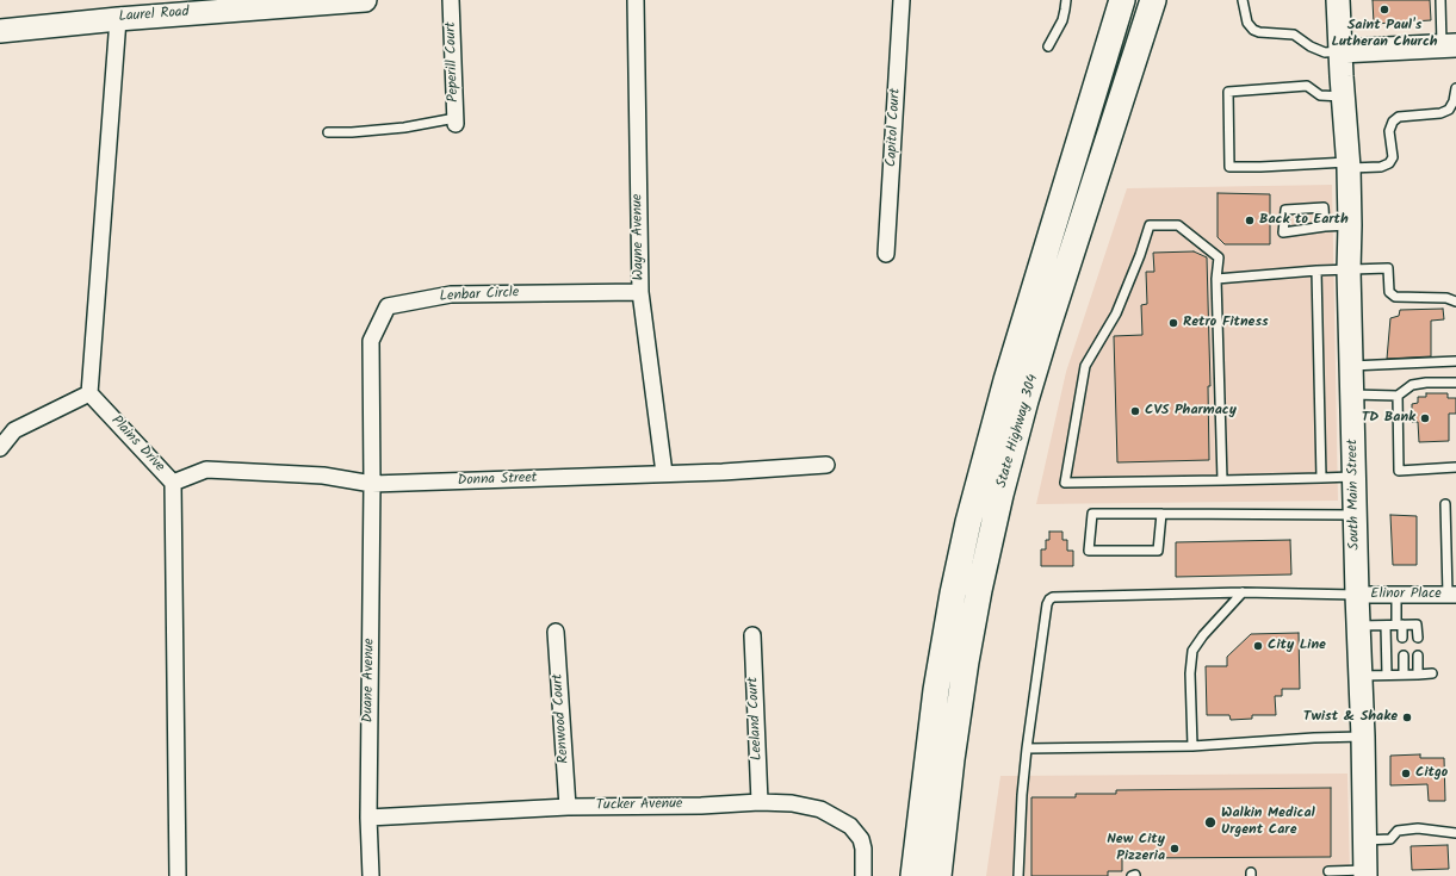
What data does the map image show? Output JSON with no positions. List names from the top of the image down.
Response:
{
  "streets": {
    "main road": ["State Highway 304"],
    "street": [
      "Laurel Road",
      "Peperill Court",
      "Capitol Court",
      "Wayne Avenue",
      "Lenbar Circle",
      "Plains Drive",
      "Donna Street",
      "South Main Street",
      "Elinor Place",
      "Duane Avenue",
      "Renwood Court",
      "Leeland Court",
      "Tucker Avenue"
    ]
  },
  "crossings": [
    ["Wayne Avenue", "Lenbar Circle"],
    ["Wayne Avenue", "Donna Street"],
    ["Lenbar Circle", "Donna Street"],
    ["Lenbar Circle", "Duane Avenue"],
    ["Plains Drive", "Donna Street"],
    ["Donna Street", "Duane Avenue"],
    ["South Main Street", "Elinor Place"],
    ["Duane Avenue", "Tucker Avenue"],
    ["Renwood Court", "Tucker Avenue"],
    ["Leeland Court", "Tucker Avenue"]
  ],
  "places": [
    "Saint Paul's Lutheran Church",
    "Back to Earth",
    "Retro Fitness",
    "CVS Pharmacy",
    "TD Bank",
    "City Line",
    "Twist & Shake",
    "Citgo",
    "Walkin Medical Urgent Care",
    "New City Pizzeria"
  ]
}
